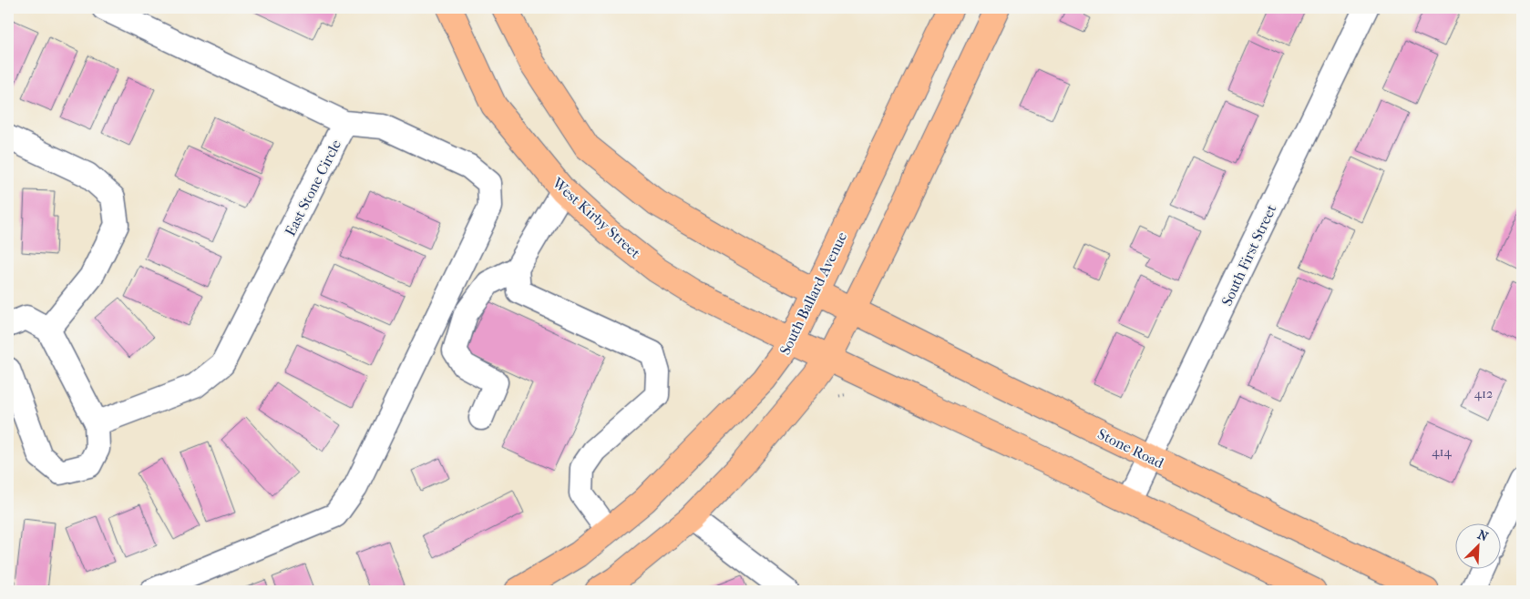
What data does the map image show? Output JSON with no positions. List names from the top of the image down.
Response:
{
  "streets": {
    "main road": ["West Kirby Street", "South Ballard Avenue", "Stone Road"],
    "street": ["East Stone Circle", "South First Street"]
  },
  "crossings": [
    ["West Kirby Street", "South Ballard Avenue"],
    ["South First Street", "Stone Road"],
    ["South Ballard Avenue", "Stone Road"]
  ],
  "house_numbers": ["412", "414"],
  "north": "top right"
}
